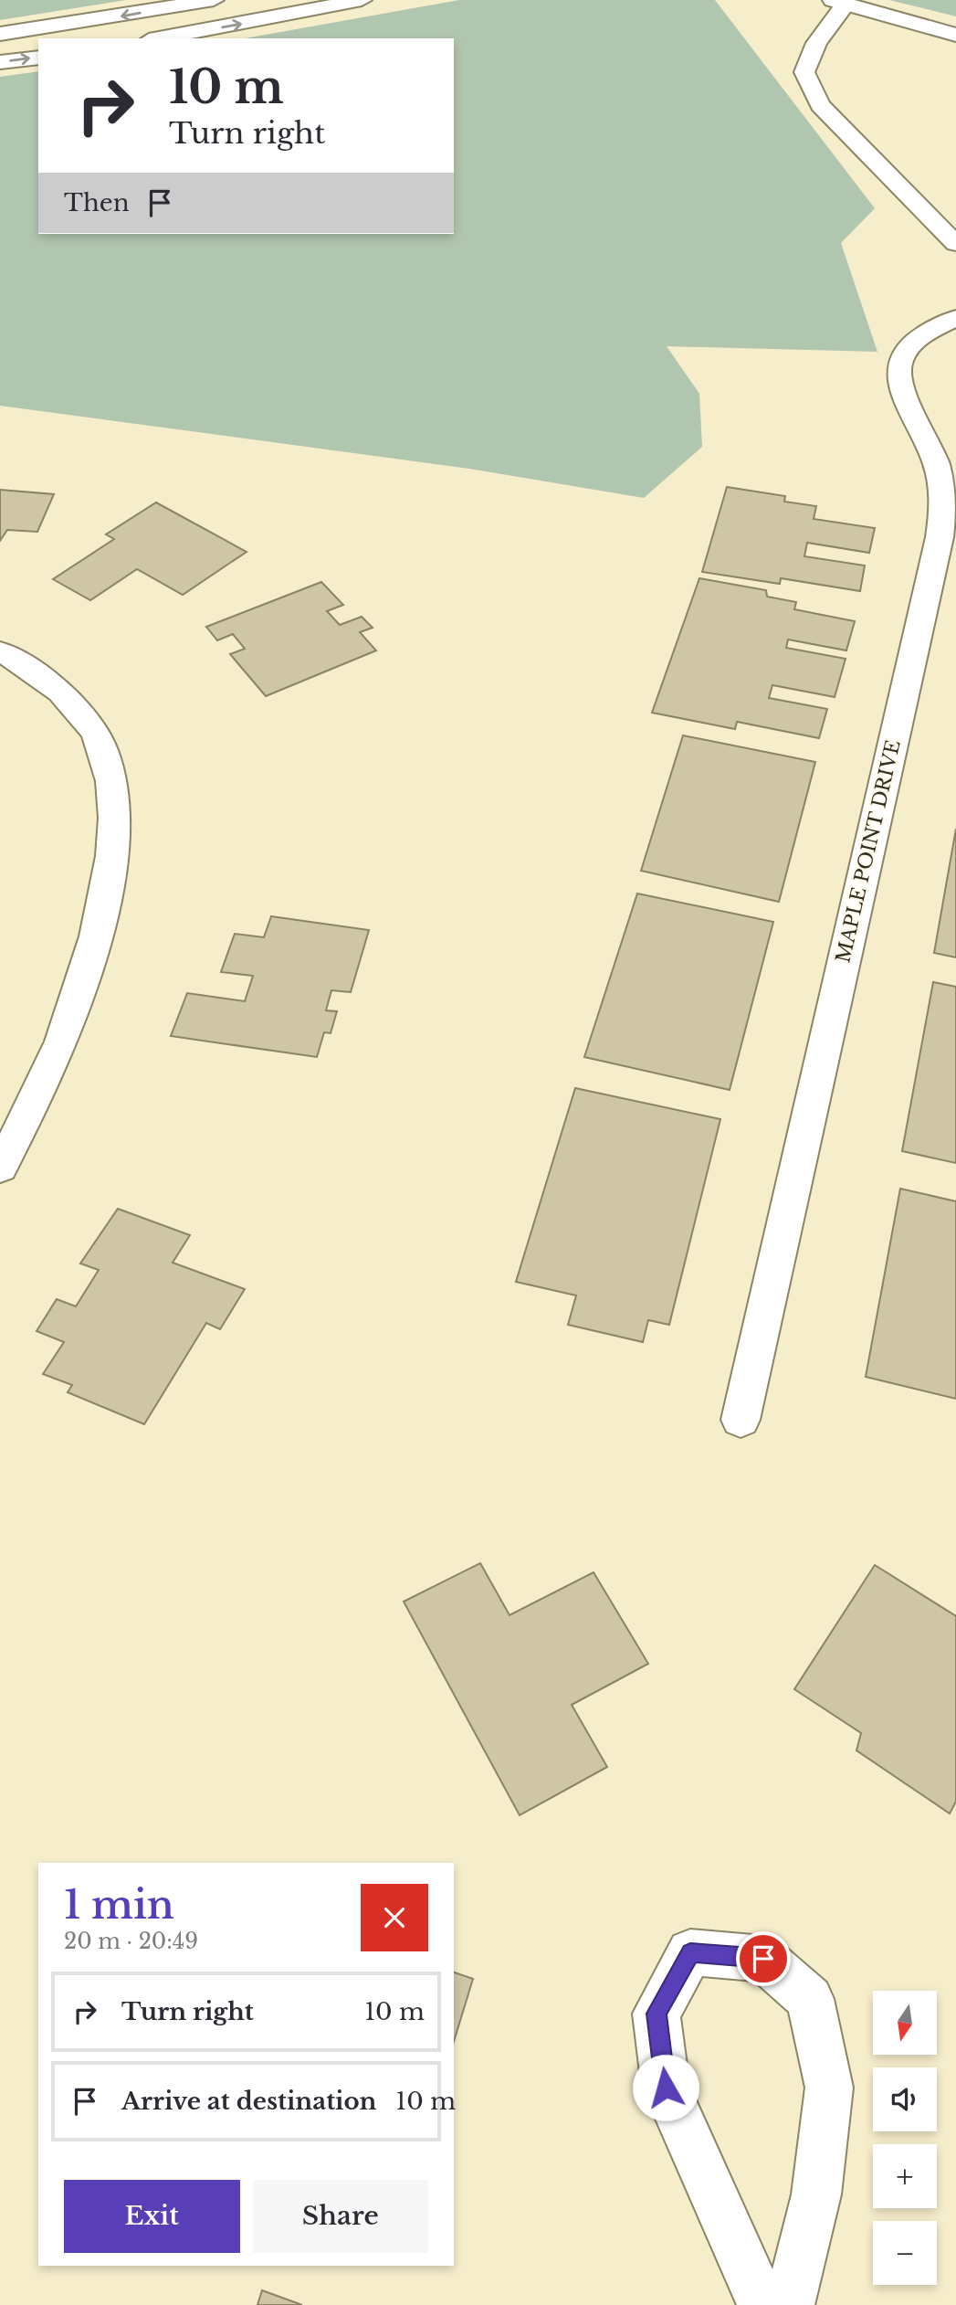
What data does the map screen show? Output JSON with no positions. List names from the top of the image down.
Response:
{
  "streets": {
    "street": ["MAPLE POINT DRIVE"]
  },
  "north": "bottom",
  "page": {
    "turn": ["10 m", "Turn right"],
    "then": "Then",
    "heading": ["1 min", "20 m · 20:49"],
    "list": [
      {
        "name": "Turn right",
        "value": "10 m"
      },
      {
        "name": "Arrive at destination",
        "value": "10 m"
      }
    ],
    "map_buttons": ["+", "−"],
    "buttons": ["Exit", "Share"]
  }
}
